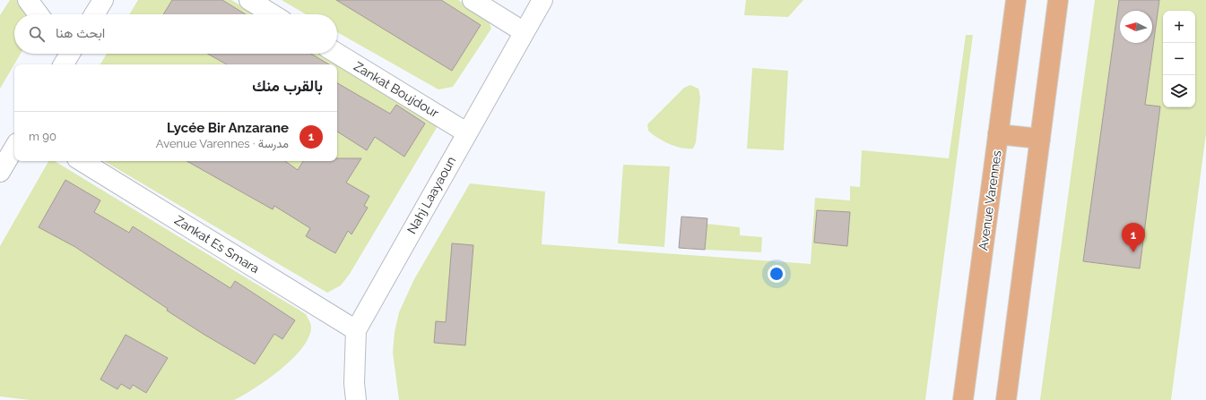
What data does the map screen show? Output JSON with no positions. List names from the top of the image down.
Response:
{
  "streets": {
    "main road": ["Avenue Varennes"],
    "street": ["Zankat Boujdour", "Nahj Laayaoun", "Zankat Es Smara"]
  },
  "crossings": [
    ["Zankat Boujdour", "Nahj Laayaoun"],
    ["Nahj Laayaoun", "Zankat Es Smara"]
  ],
  "north": "left",
  "page": {
    "map_buttons": ["+", "−"],
    "search": "ابحث هنا",
    "heading": "بالقرب منك",
    "list": [
      {
        "mark": "1",
        "name": "Lycée Bir Anzarane",
        "note": "مدرسة · Avenue Varennes",
        "value": "90 m"
      }
    ],
    "pins": "1"
  }
}
